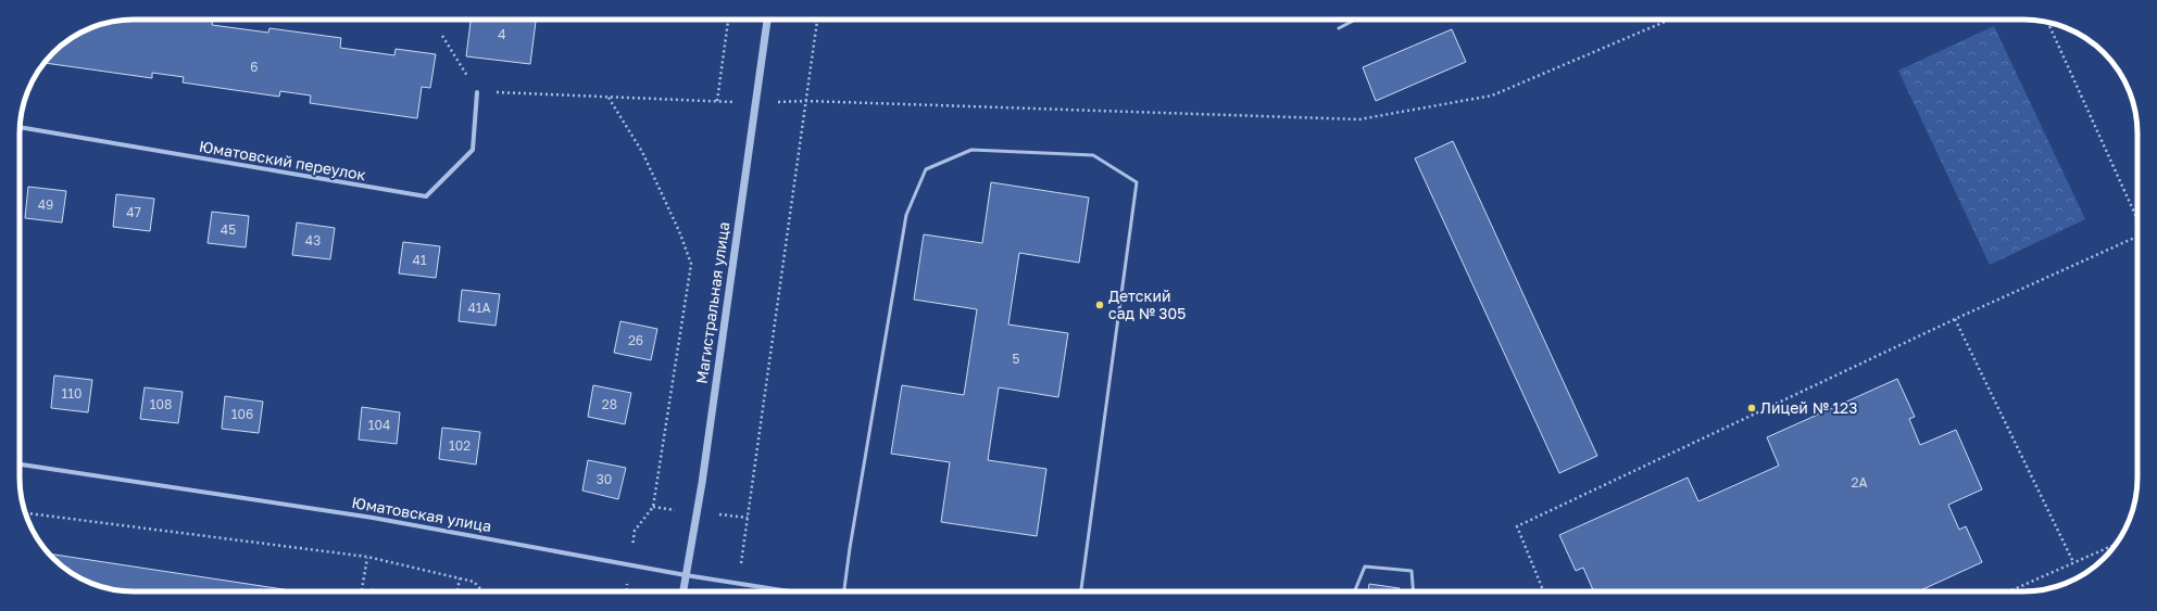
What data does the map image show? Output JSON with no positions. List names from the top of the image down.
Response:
{
  "streets": {
    "street": ["Юматовский переулок", "Магистральная улица", "Юматовская улица"]
  },
  "crossings": [
    ["Магистральная улица", "Юматовская улица"]
  ],
  "places": ["Детский сад № 305", "Лицей № 123"],
  "house_numbers": [
    "4",
    "6",
    "49",
    "47",
    "45",
    "43",
    "41",
    "41А",
    "26",
    "5",
    "110",
    "108",
    "28",
    "106",
    "104",
    "102",
    "30",
    "2А"
  ]
}
